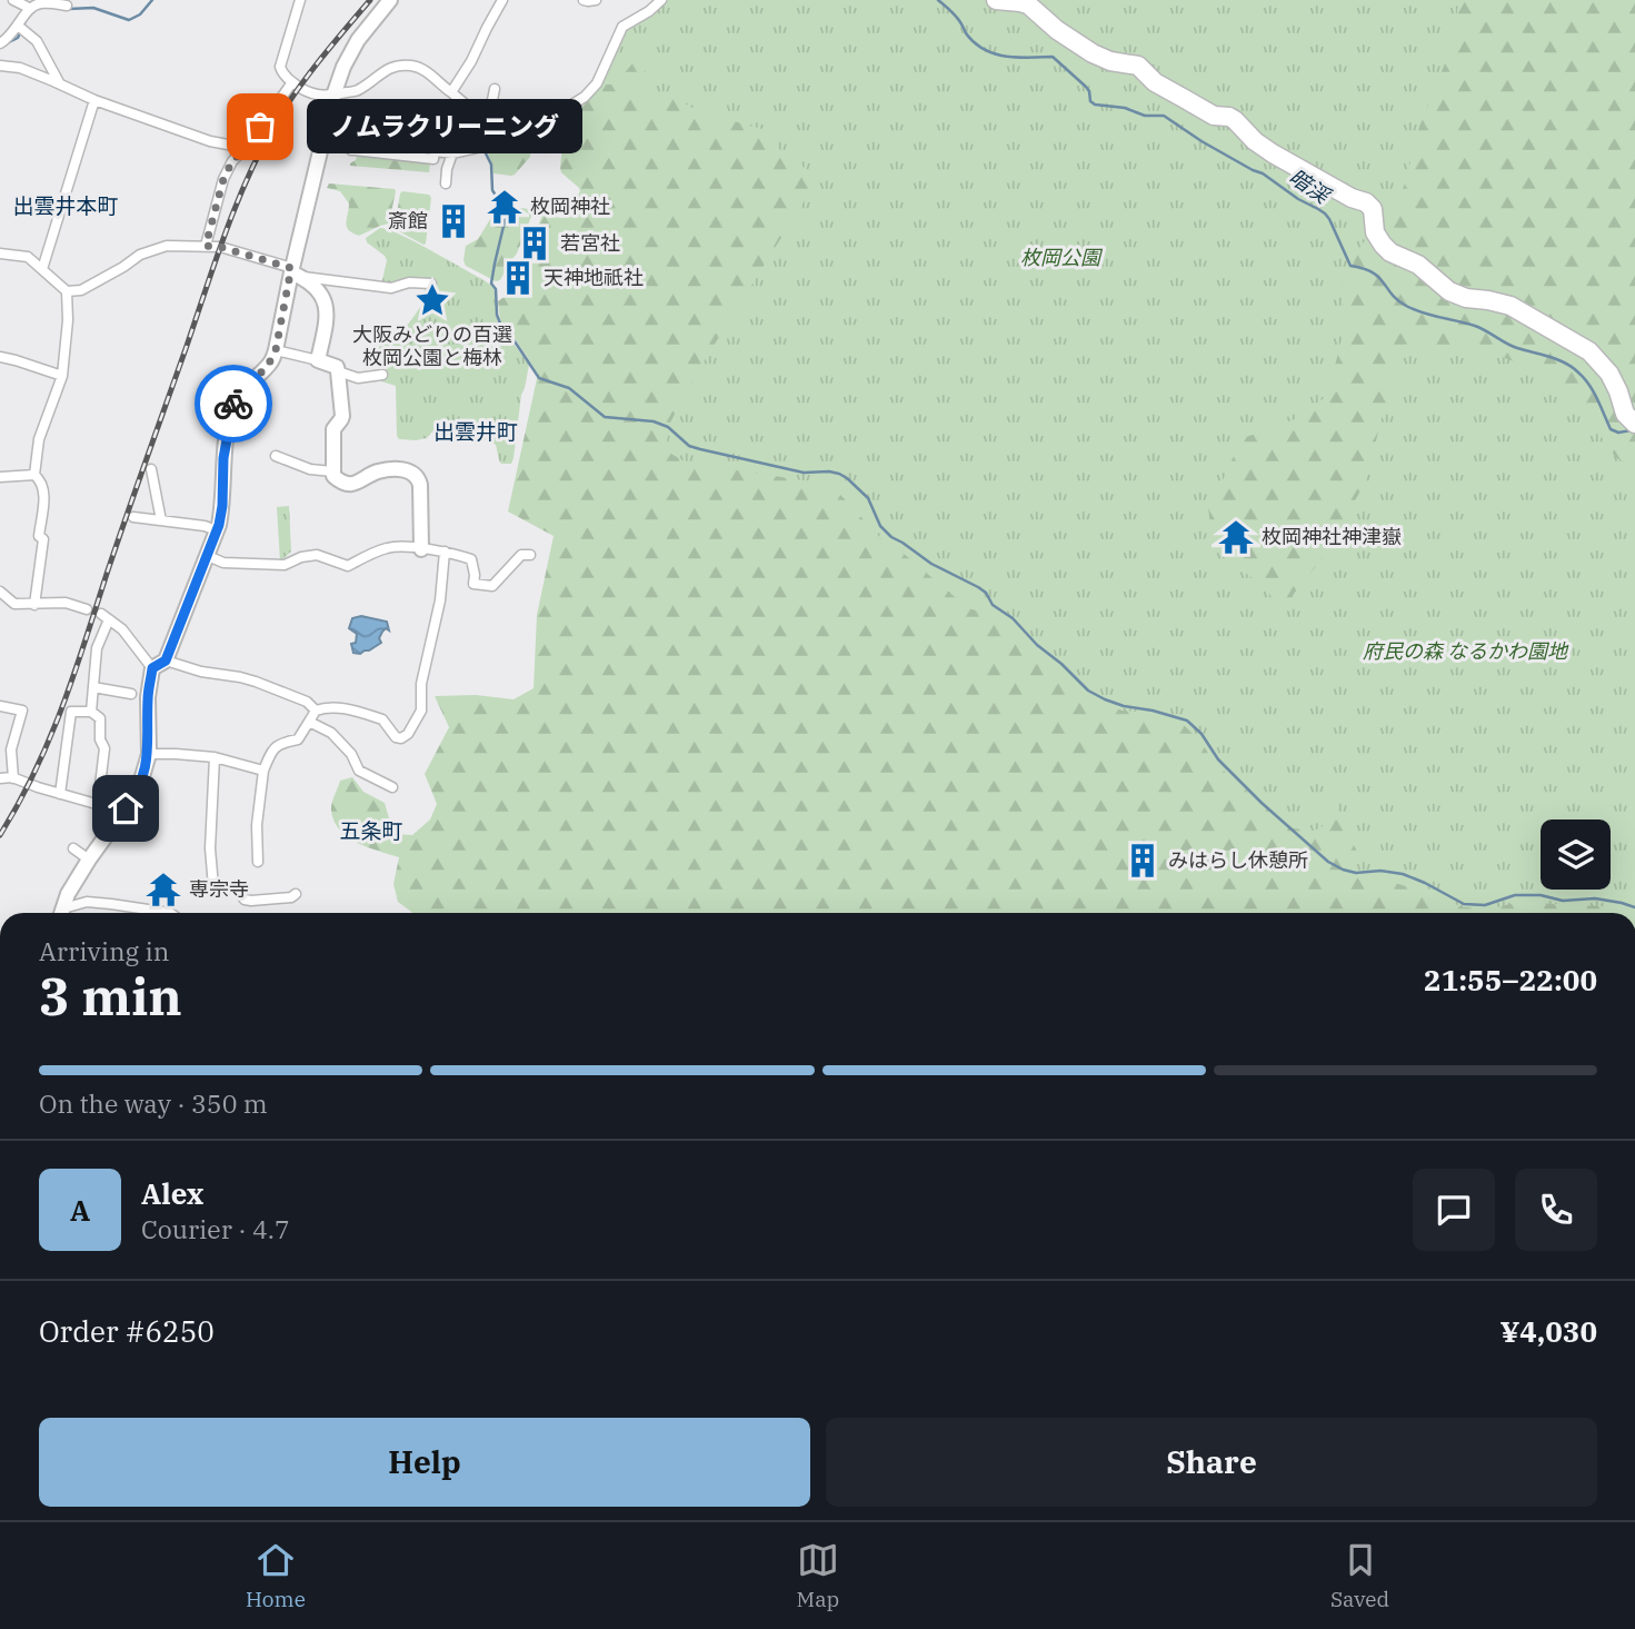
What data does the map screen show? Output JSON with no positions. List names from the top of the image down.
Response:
{
  "districts": ["出雲井本町", "出雲井町", "五条町"],
  "water": ["暗渓"],
  "parks": ["枚岡公園", "府民の森 なるかわ園地"],
  "places": {
    "other": ["ノムラクリーニング"],
    "temple": ["枚岡神社", "枚岡神社神津嶽", "専宗寺"],
    "building": [
      "斎館",
      "若宮社",
      "天神地祇社",
      "みはらし休憩所"
    ],
    "place": ["大阪みどりの百選 枚岡公園と梅林"]
  },
  "page": {
    "bubble": "ノムラクリーニング",
    "heading": ["3 min", "Arriving in", "21:55–22:00"],
    "panel": [
      "Alex",
      "Courier · 4.7",
      "Order #6250",
      "¥4,030"
    ],
    "bar": "On the way · 350 m",
    "round": "A",
    "buttons": ["Help", "Share"],
    "tabs": ["Home", "Map", "Saved"]
  }
}
